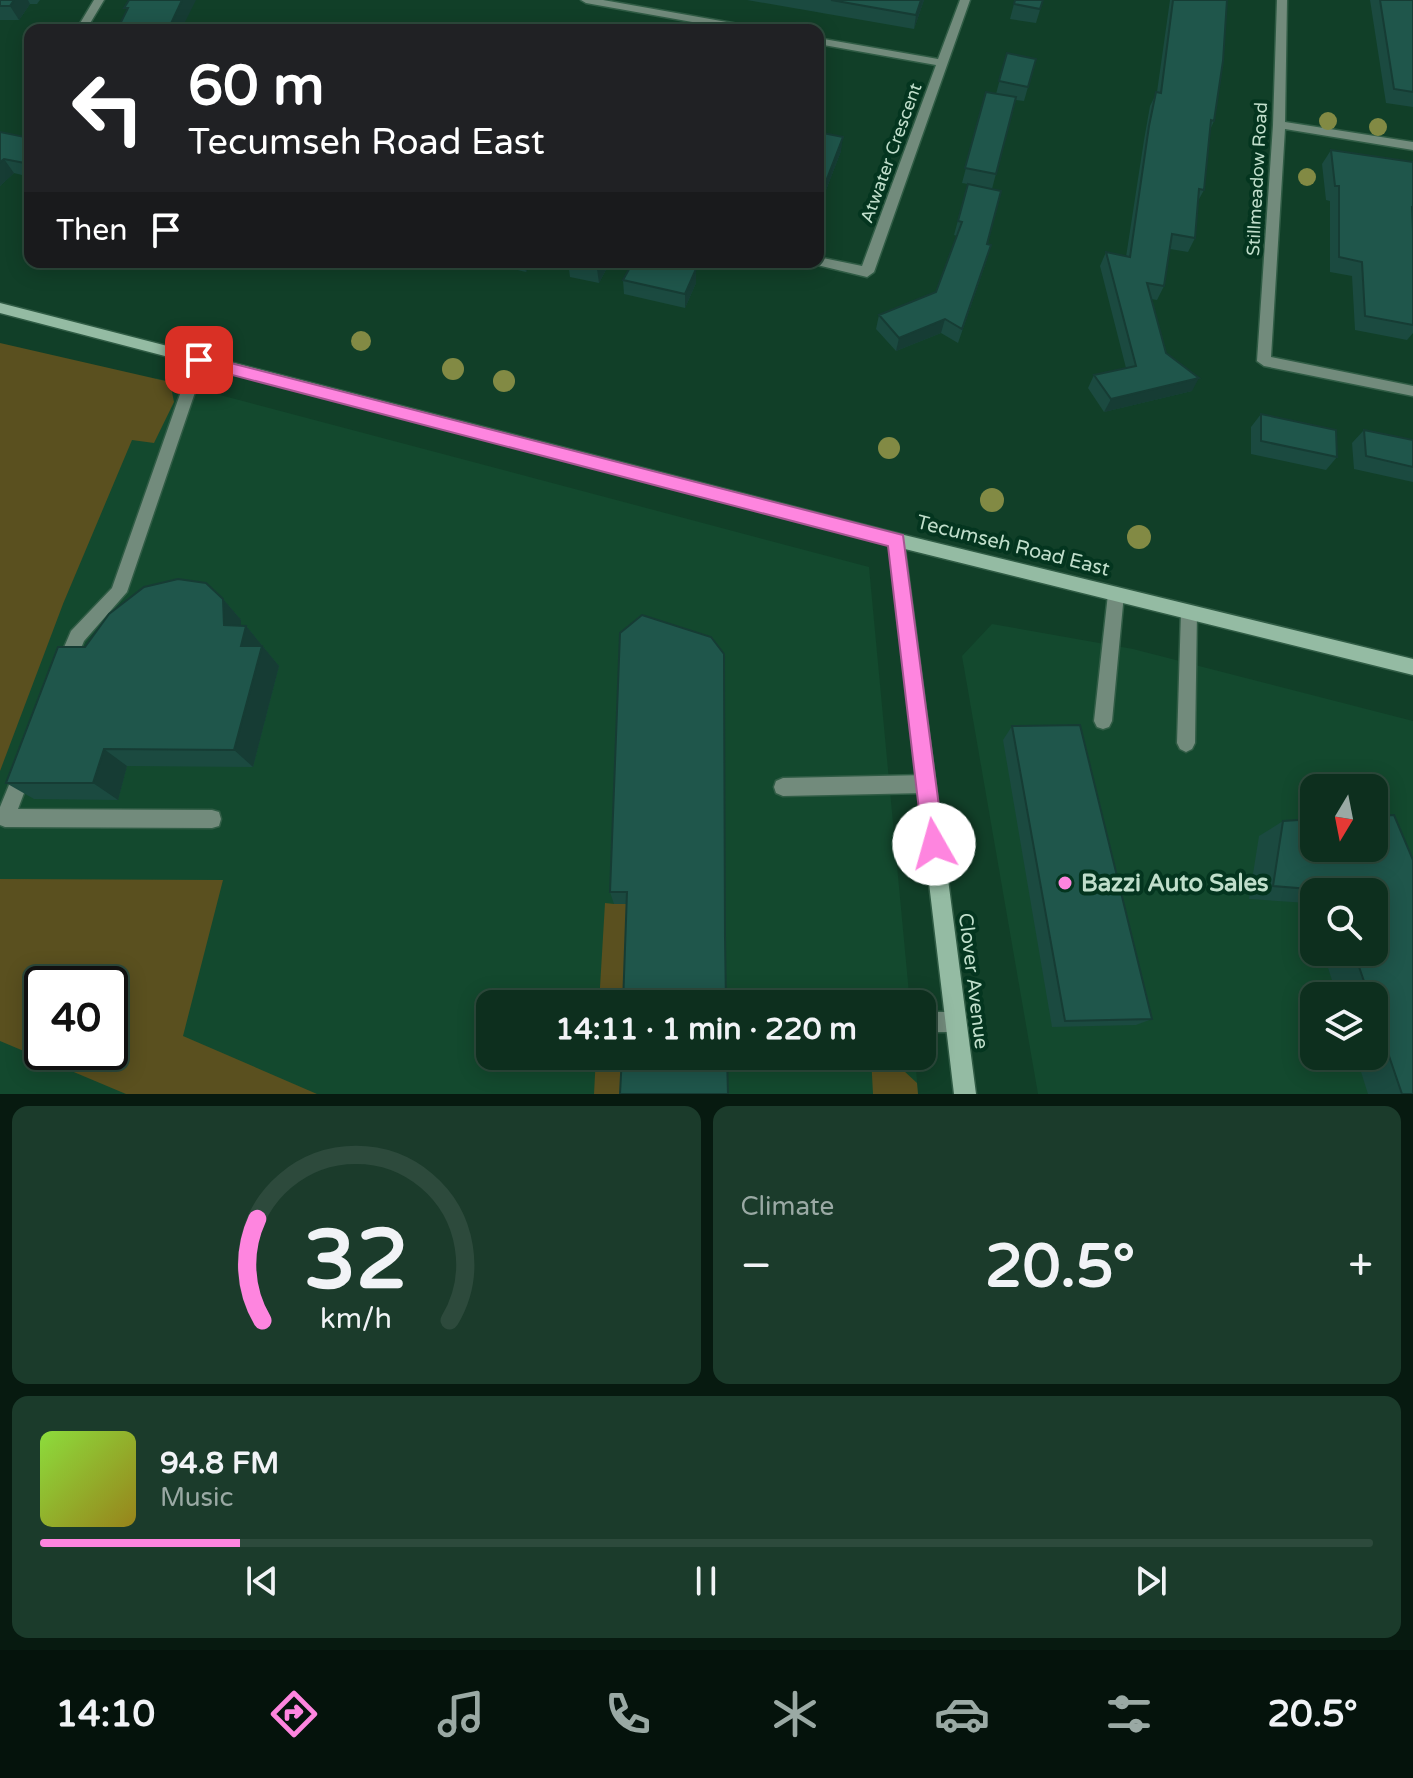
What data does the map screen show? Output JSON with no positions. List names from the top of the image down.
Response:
{
  "streets": {
    "main road": ["Tecumseh Road East", "Clover Avenue"],
    "street": ["Atwater Crescent", "Stillmeadow Road"]
  },
  "crossings": [
    ["Tecumseh Road East", "Clover Avenue"]
  ],
  "places": ["Bazzi Auto Sales"],
  "north": "bottom",
  "page": {
    "turn": ["60 m", "Tecumseh Road East"],
    "then": "Then",
    "limit": "40",
    "trip": "14:11 · 1 min · 220 m",
    "tile": "Climate",
    "heat": ["−", "20.5°", "+"],
    "song": ["94.8 FM", "Music"],
    "tabs": ["14:10", "20.5°"],
    "gauge": ["32", "km/h"]
  }
}
